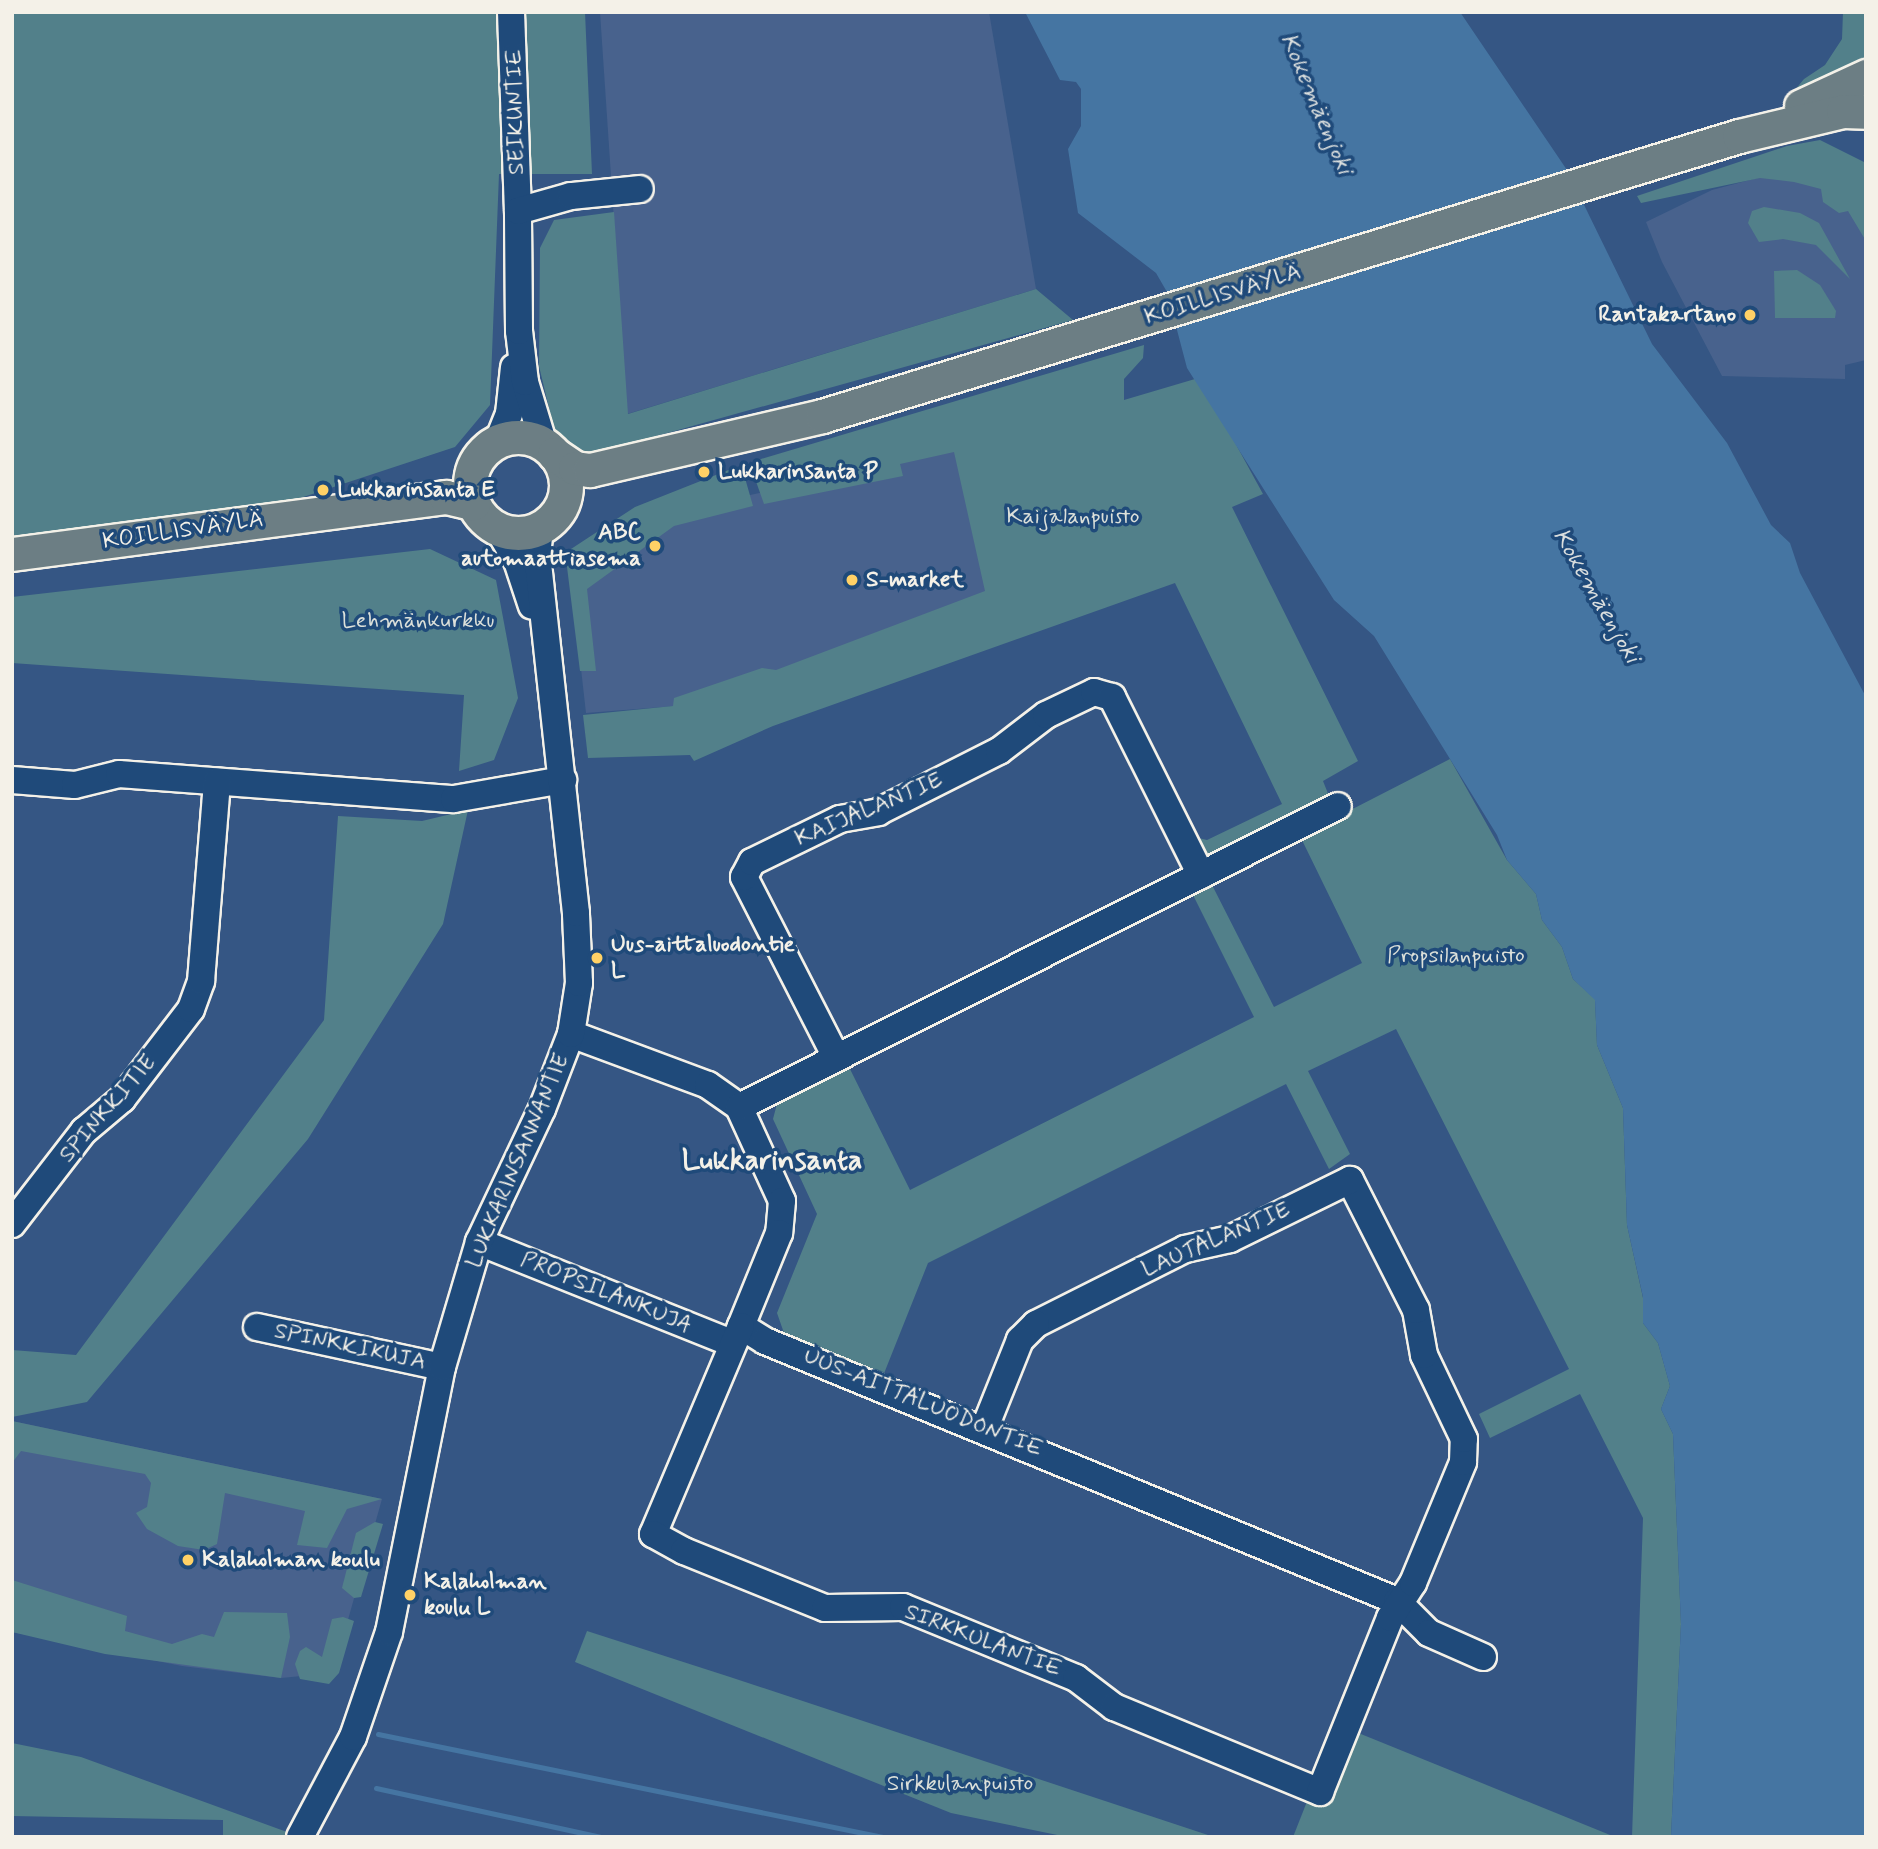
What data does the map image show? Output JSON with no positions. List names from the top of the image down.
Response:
{
  "streets": {
    "main road": ["KOILLISVÄYLÄ"],
    "street": [
      "SEIKUNTIE",
      "KAIJALANTIE",
      "SPINKKITIE",
      "LUKKARINSANNANTIE",
      "LAUTALANTIE",
      "PROPSILANKUJA",
      "SPINKKIKUJA",
      "UUS-AITTALUODONTIE",
      "SIRKKULANTIE"
    ]
  },
  "crossings": [
    ["SEIKUNTIE", "KOILLISVÄYLÄ"],
    ["SEIKUNTIE", "LUKKARINSANNANTIE"],
    ["KOILLISVÄYLÄ", "LUKKARINSANNANTIE"],
    ["LUKKARINSANNANTIE", "PROPSILANKUJA"],
    ["LUKKARINSANNANTIE", "SPINKKIKUJA"],
    ["LAUTALANTIE", "UUS-AITTALUODONTIE"],
    ["LAUTALANTIE", "SIRKKULANTIE"],
    ["PROPSILANKUJA", "UUS-AITTALUODONTIE"],
    ["PROPSILANKUJA", "SIRKKULANTIE"],
    ["UUS-AITTALUODONTIE", "SIRKKULANTIE"]
  ],
  "districts": ["Lukkarinsanta"],
  "water": ["Kokemäenjoki"],
  "parks": [
    "Kaijalanpuisto",
    "Lehmänkurkku",
    "Propsilanpuisto",
    "Sirkkulanpuisto"
  ],
  "places": [
    "Rantakartano",
    "Lukkarinsanta P",
    "Lukkarinsanta E",
    "ABC automaattiasema",
    "S-market",
    "Uus-aittaluodontie L",
    "Kalaholman koulu",
    "Kalaholman koulu L"
  ]
}
